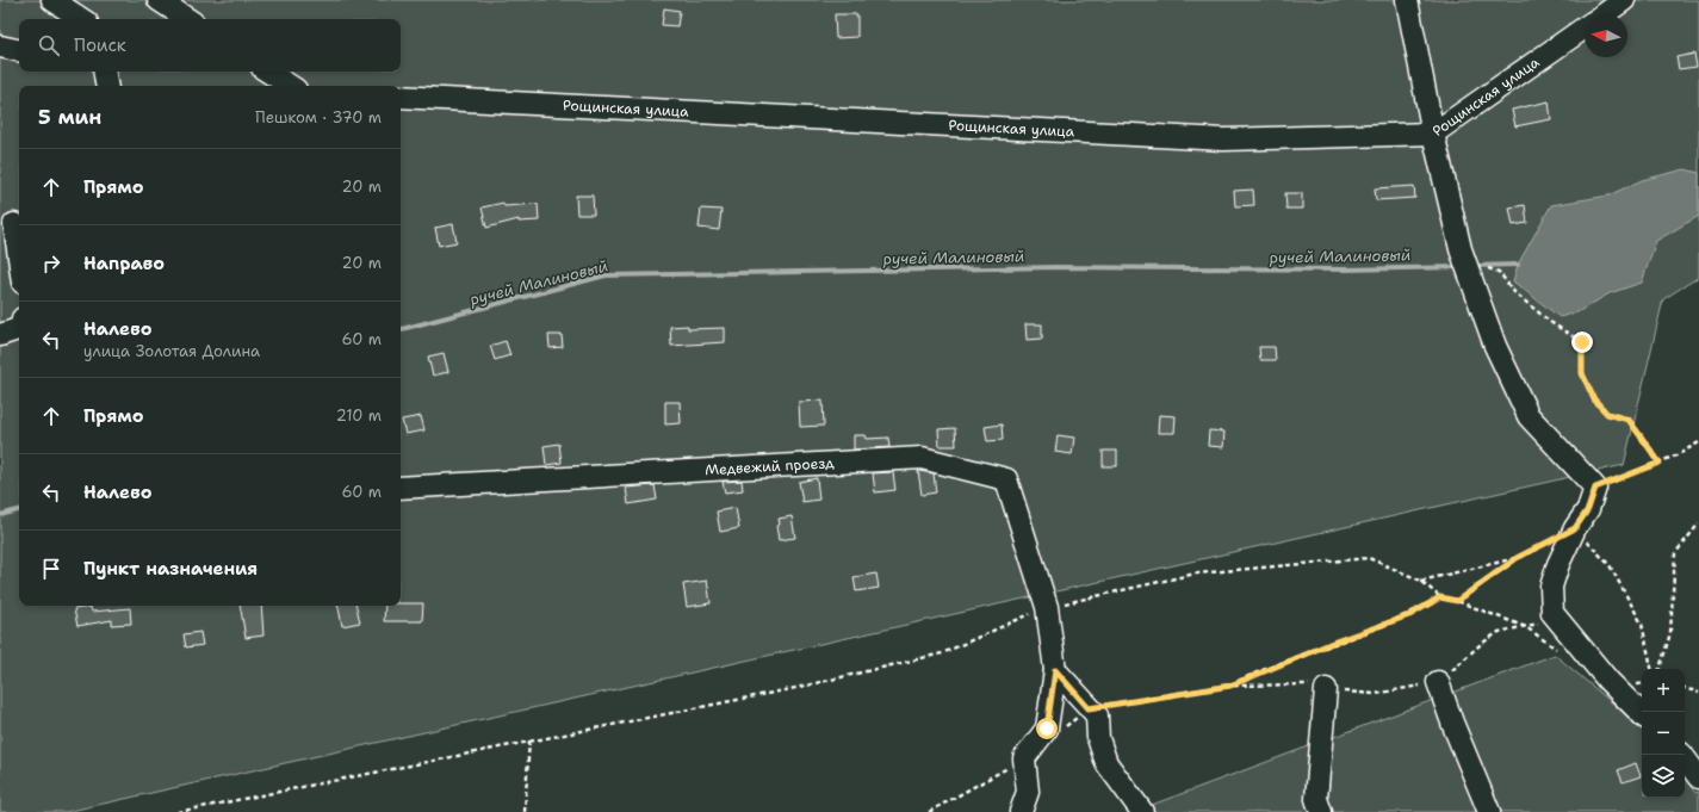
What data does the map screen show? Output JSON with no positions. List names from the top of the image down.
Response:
{
  "streets": {
    "lane": ["Рощинская улица", "Медвежий проезд"]
  },
  "water": ["ручей Малиновый"],
  "north": "left",
  "page": {
    "search": "Поиск",
    "heading": ["5 мин", "Пешком · 370 m"],
    "list": [
      ["Прямо", "20 m"],
      ["Направо", "20 m"],
      ["Налево", "улица Золотая Долина", "60 m"],
      ["Прямо", "210 m"],
      ["Налево", "60 m"],
      "Пункт назначения"
    ],
    "map_buttons": ["+", "−"]
  }
}
